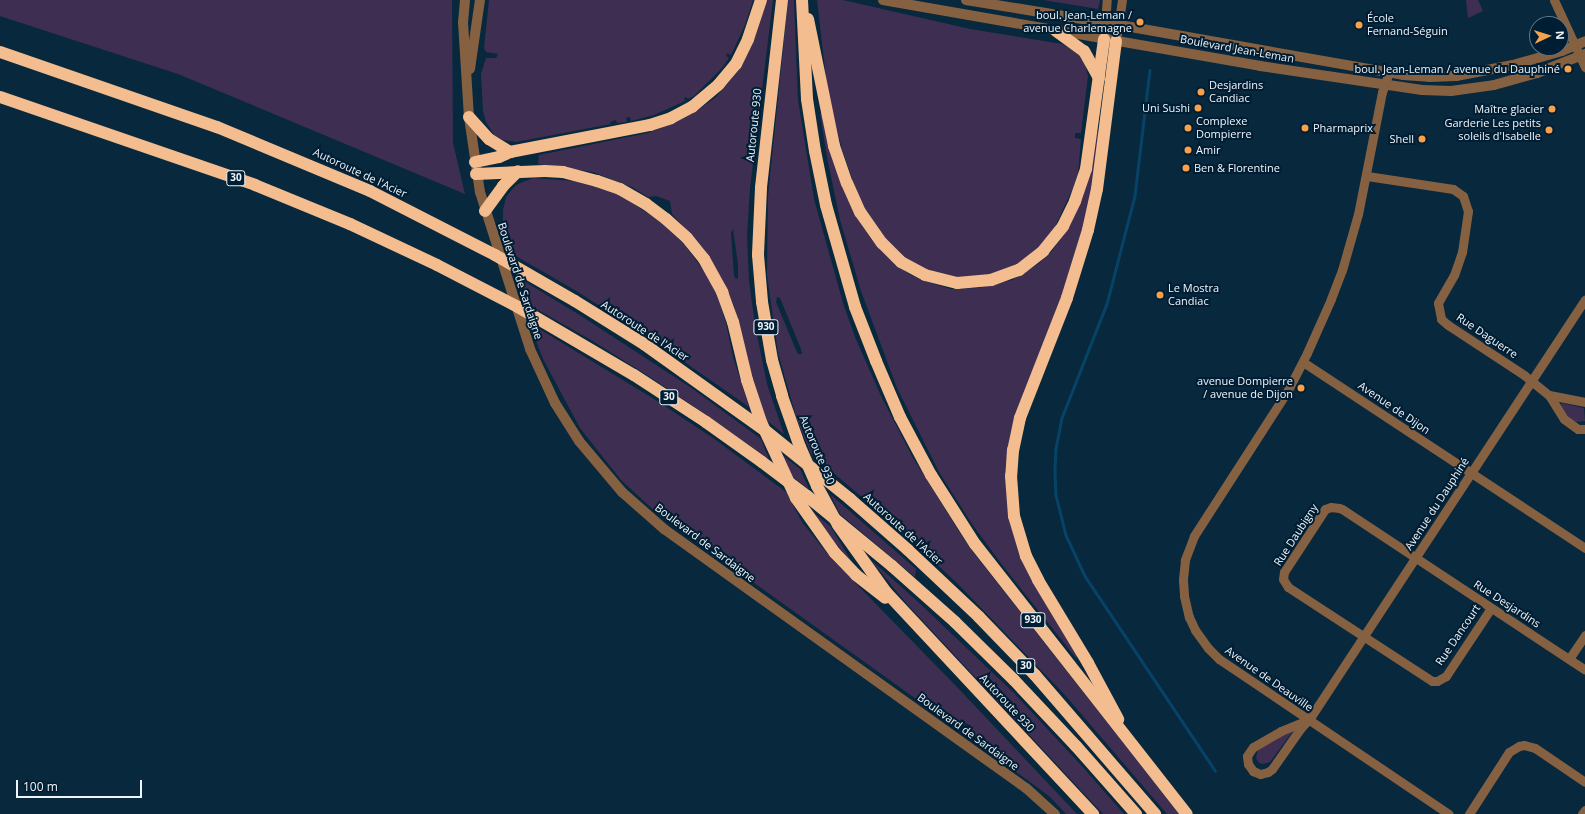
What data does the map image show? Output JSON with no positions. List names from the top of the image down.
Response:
{
  "streets": {
    "highway": [
      "Autoroute 930",
      "Autoroute de l'Acier",
      "30",
      "930"
    ],
    "street": [
      "Boulevard Jean-Leman",
      "Boulevard de Sardaigne",
      "Rue Daguerre",
      "Avenue de Dijon",
      "Avenue du Dauphiné",
      "Rue Daubigny",
      "Rue Desjardins",
      "Rue Dancourt",
      "Avenue de Deauville"
    ]
  },
  "crossings": [
    ["Boulevard Jean-Leman", "Avenue de Deauville"],
    ["Rue Daguerre", "Avenue du Dauphiné"],
    ["Rue Daguerre", "Avenue de Deauville"],
    ["Avenue de Dijon", "Avenue du Dauphiné"],
    ["Avenue de Dijon", "Avenue de Deauville"],
    ["Avenue du Dauphiné", "Rue Daubigny"],
    ["Avenue du Dauphiné", "Rue Desjardins"],
    ["Avenue du Dauphiné", "Rue Dancourt"],
    ["Avenue du Dauphiné", "Avenue de Deauville"],
    ["Rue Daubigny", "Rue Desjardins"],
    ["Rue Daubigny", "Rue Dancourt"],
    ["Rue Desjardins", "Rue Dancourt"]
  ],
  "places": [
    "boul. Jean-Leman / avenue Charlemagne",
    "École Fernand-Séguin",
    "boul. Jean-Leman / avenue du Dauphiné",
    "Desjardins Candiac",
    "Uni Sushi",
    "Maître glacier",
    "Complexe Dompierre",
    "Pharmaprix",
    "Garderie Les petits soleils d'Isabelle",
    "Shell",
    "Amir",
    "Ben & Florentine",
    "Le Mostra Candiac",
    "avenue Dompierre / avenue de Dijon"
  ],
  "scale_bar": "100 m",
  "north": "right"
}
